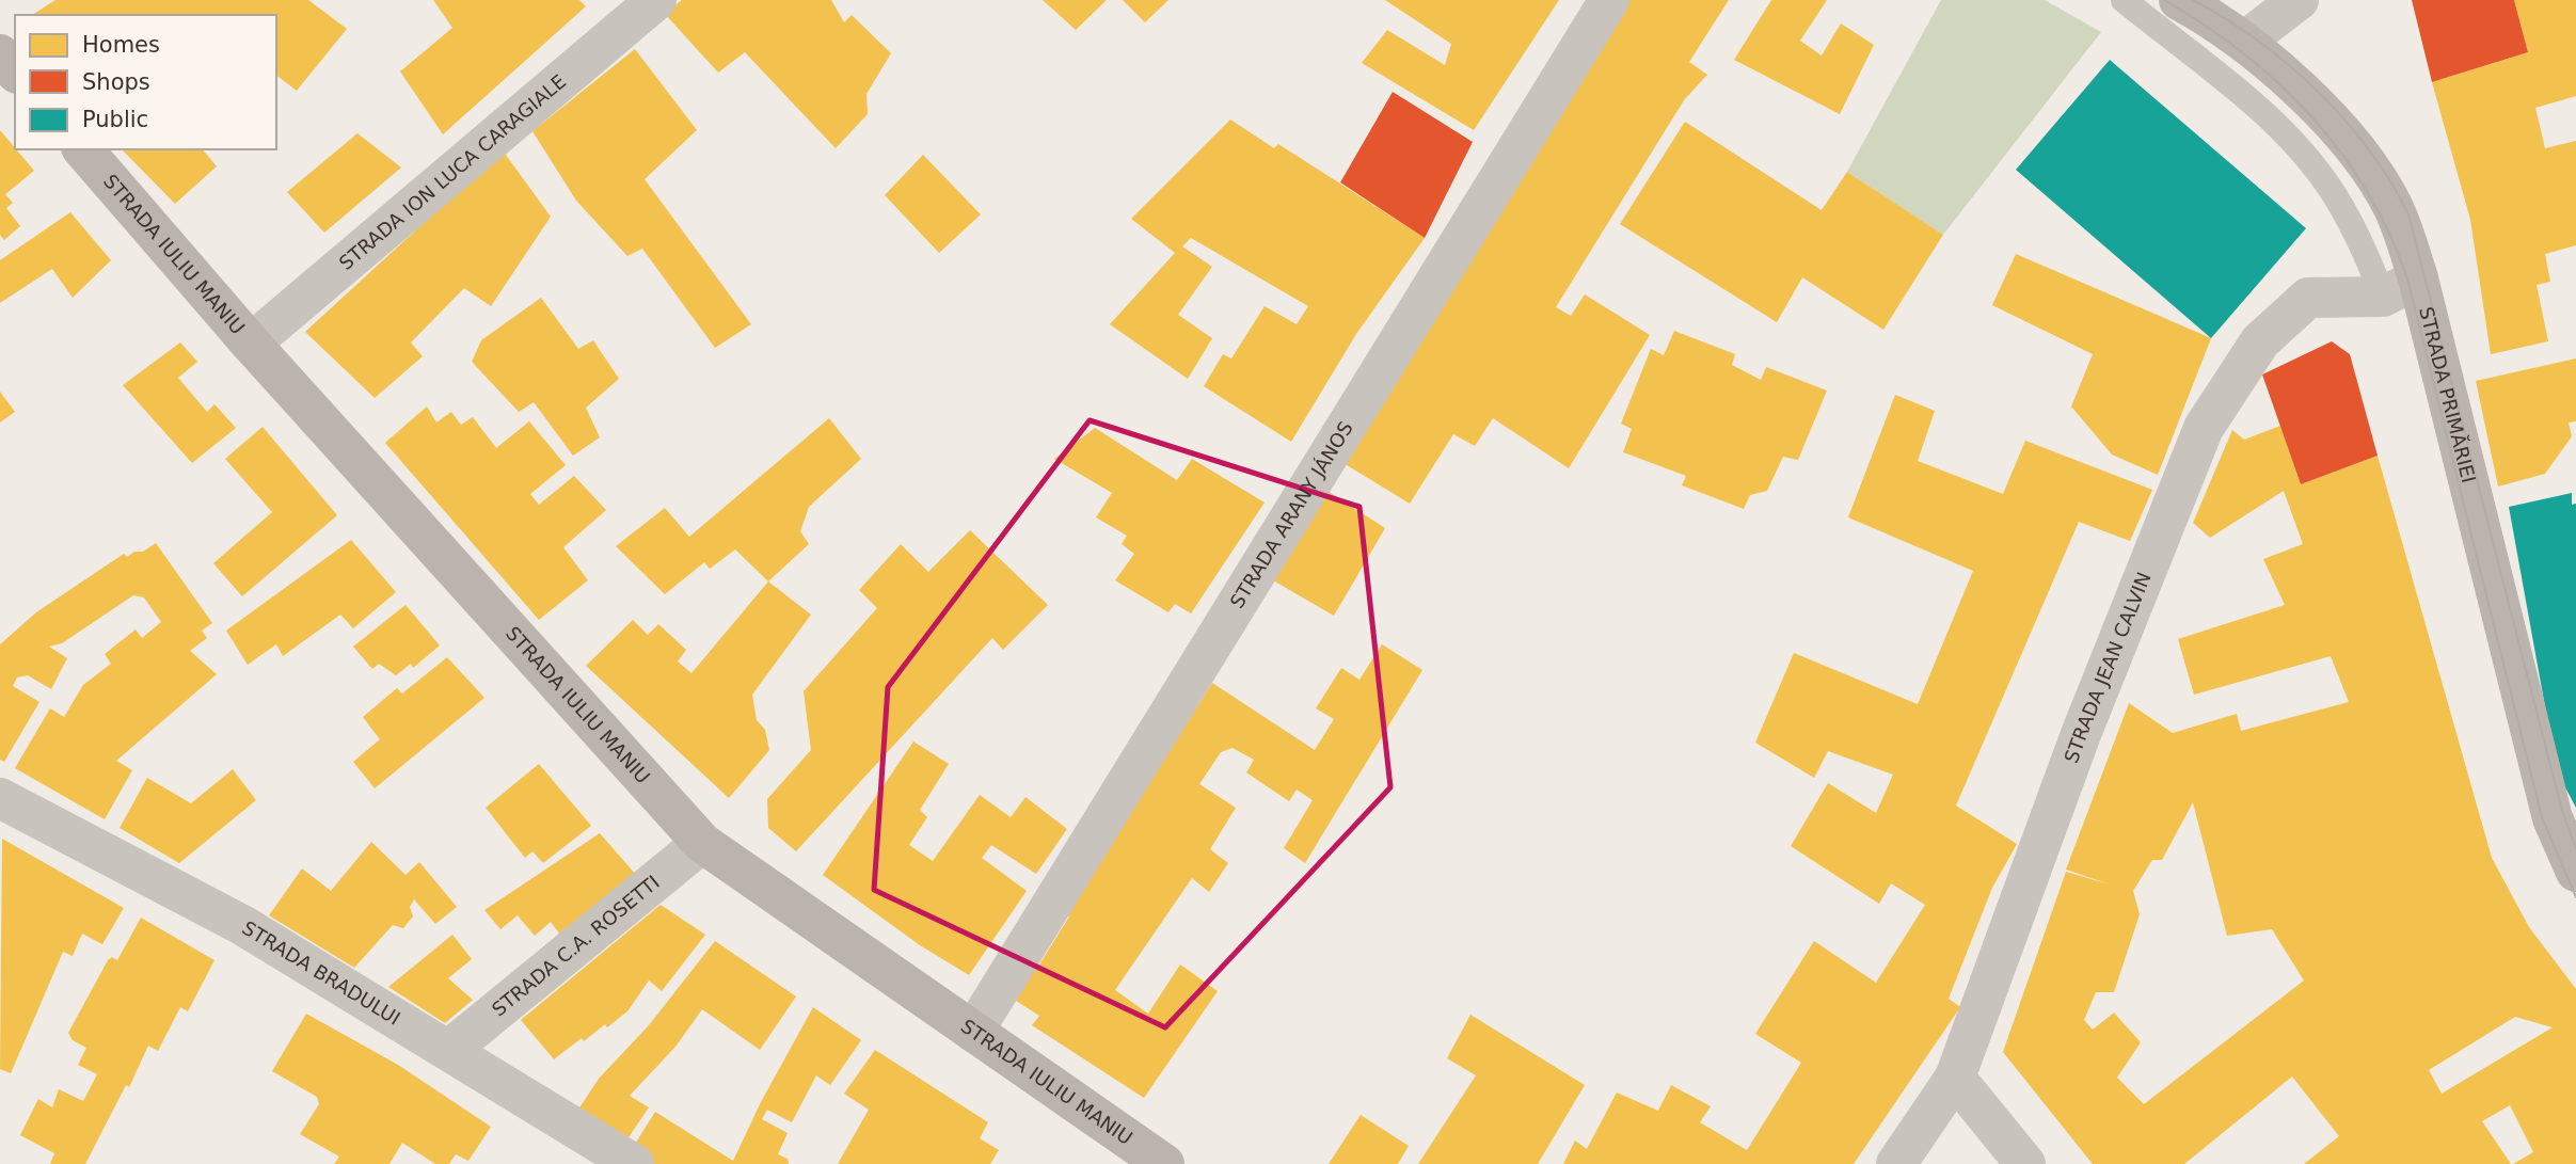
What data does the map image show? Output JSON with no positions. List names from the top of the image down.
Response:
{
  "streets": {
    "street": [
      "STRADA ION LUCA CARAGIALE",
      "STRADA IULIU MANIU",
      "STRADA PRIMĂRIEI",
      "STRADA ARANY JÁNOS",
      "STRADA JEAN CALVIN",
      "STRADA C.A. ROSETTI",
      "STRADA BRADULUI"
    ]
  },
  "crossings": [
    ["STRADA ION LUCA CARAGIALE", "STRADA IULIU MANIU"],
    ["STRADA IULIU MANIU", "STRADA ARANY JÁNOS"],
    ["STRADA IULIU MANIU", "STRADA C.A. ROSETTI"],
    ["STRADA PRIMĂRIEI", "STRADA JEAN CALVIN"],
    ["STRADA C.A. ROSETTI", "STRADA BRADULUI"]
  ],
  "legend": ["Homes", "Shops", "Public"]
}
